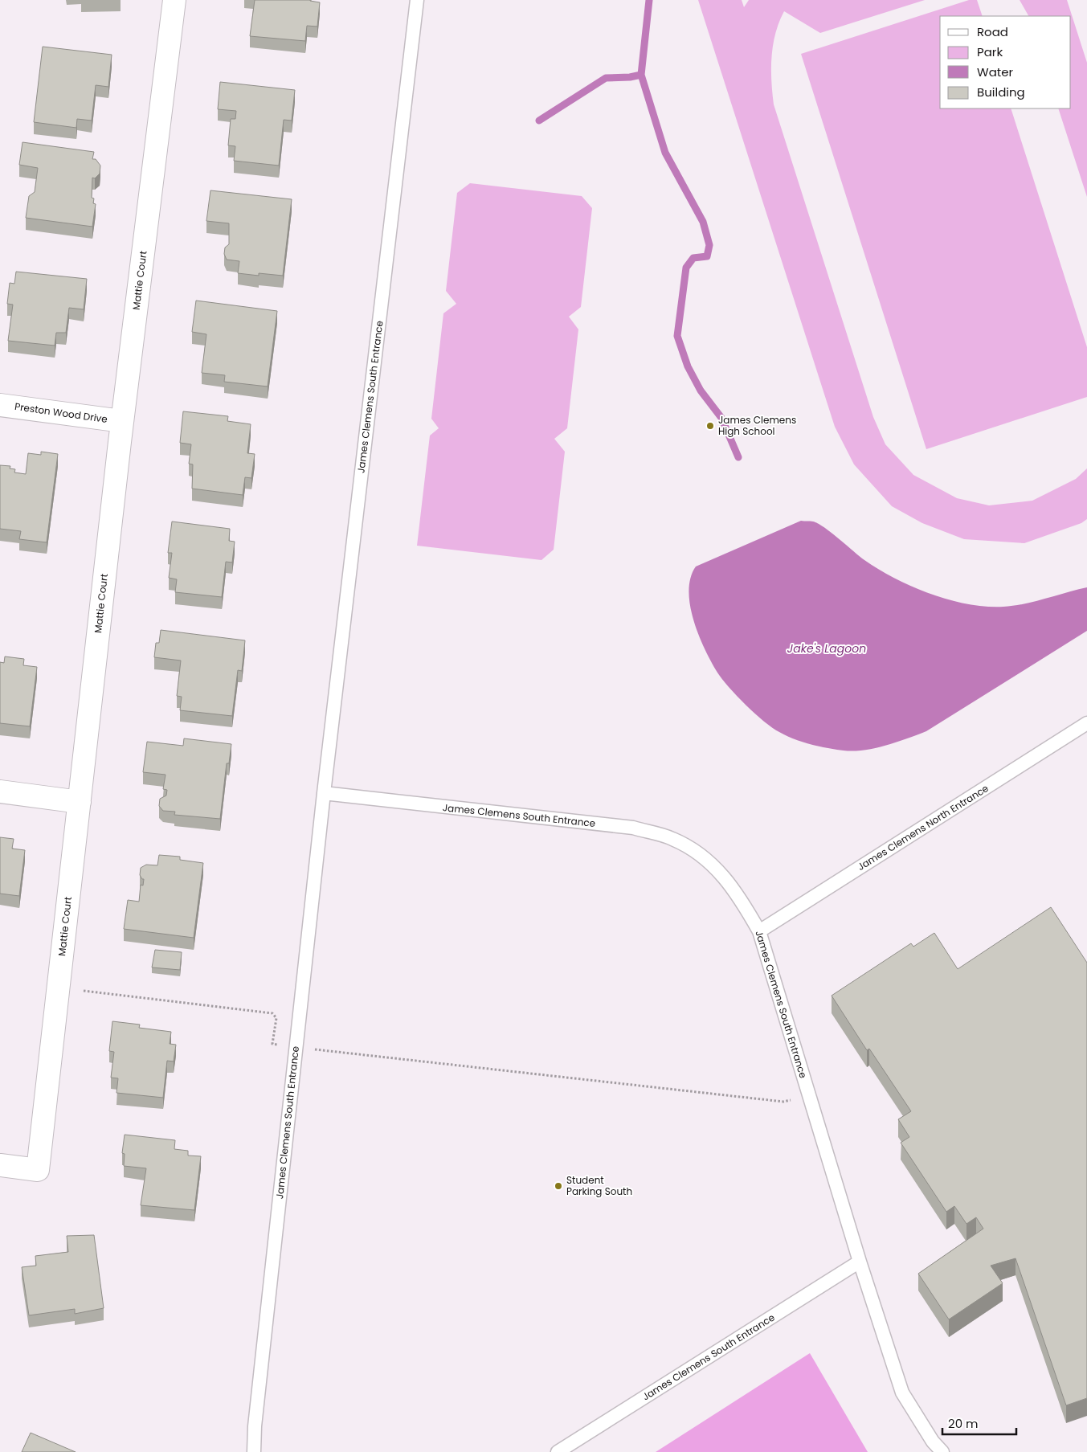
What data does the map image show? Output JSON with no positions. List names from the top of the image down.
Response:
{
  "streets": {
    "street": ["Mattie Court", "Preston Wood Drive"],
    "lane": ["James Clemens South Entrance", "James Clemens North Entrance"]
  },
  "crossings": [
    ["Mattie Court", "Preston Wood Drive"],
    ["James Clemens South Entrance", "James Clemens North Entrance"]
  ],
  "water": ["Jake's Lagoon"],
  "places": ["James Clemens High School", "Student Parking South"],
  "legend": [
    "Road",
    "Park",
    "Water",
    "Building"
  ],
  "scale_bar": "20 m"
}
